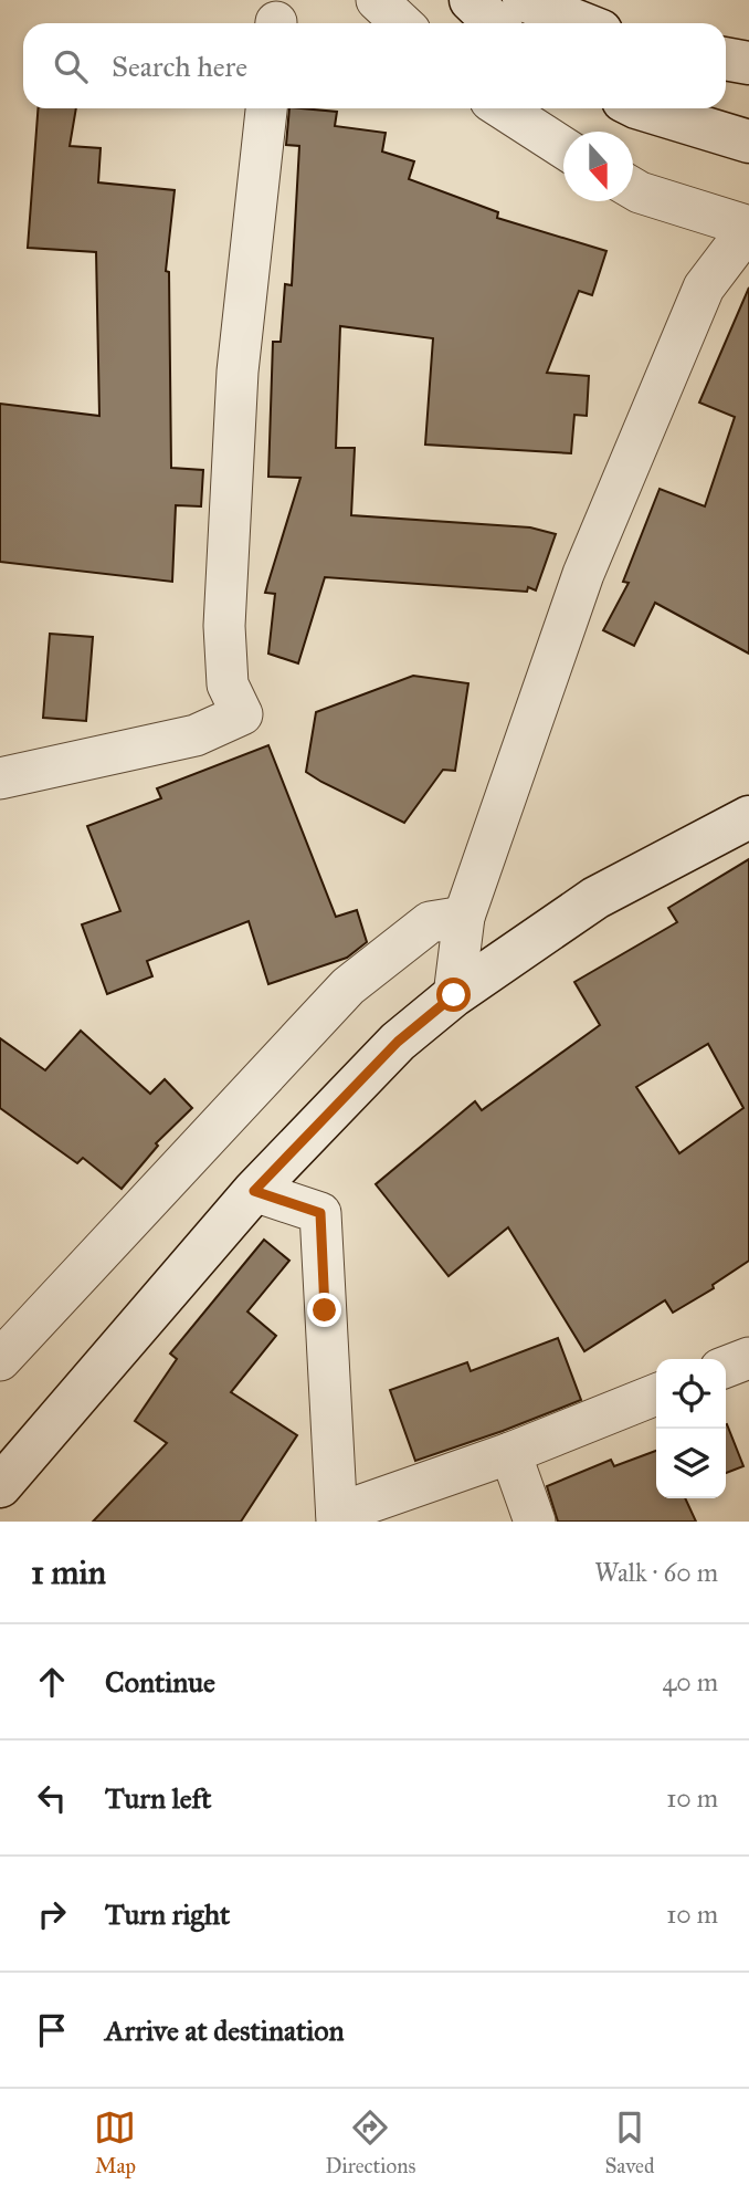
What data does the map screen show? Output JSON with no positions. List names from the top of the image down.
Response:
{
  "north": "bottom",
  "page": {
    "search": "Search here",
    "heading": ["1 min", "Walk · 60 m"],
    "list": [
      ["Continue", "40 m"],
      ["Turn left", "10 m"],
      ["Turn right", "10 m"],
      "Arrive at destination"
    ],
    "nav": ["Map", "Directions", "Saved"]
  }
}
